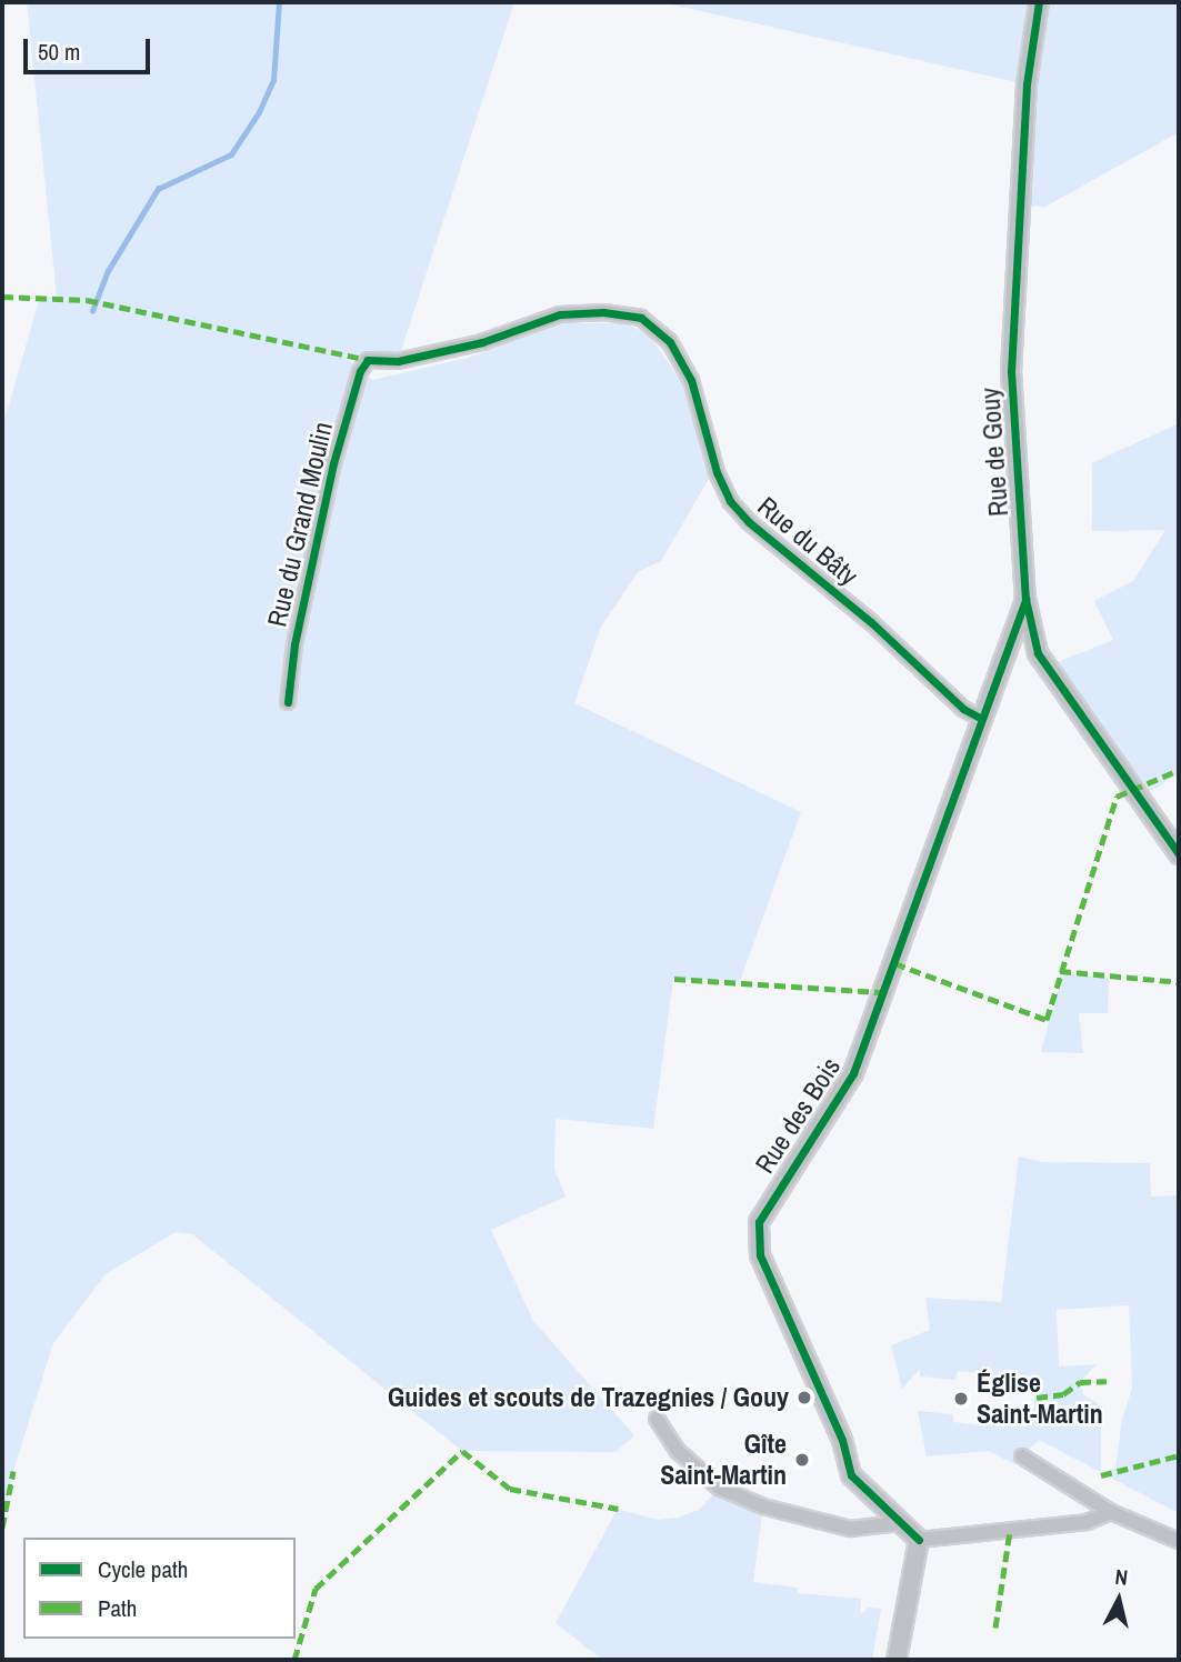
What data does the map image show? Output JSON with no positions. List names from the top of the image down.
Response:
{
  "streets": {
    "street": [
      "Rue de Gouy",
      "Rue du Grand Moulin",
      "Rue du Bâty",
      "Rue des Bois"
    ]
  },
  "crossings": [
    ["Rue de Gouy", "Rue des Bois"],
    ["Rue du Grand Moulin", "Rue du Bâty"],
    ["Rue du Bâty", "Rue des Bois"]
  ],
  "places": ["Guides et scouts de Trazegnies / Gouy", "Église Saint-Martin", "Gîte Saint-Martin"],
  "legend": ["Cycle path", "Path"],
  "scale_bar": "50 m",
  "north": "top"
}
